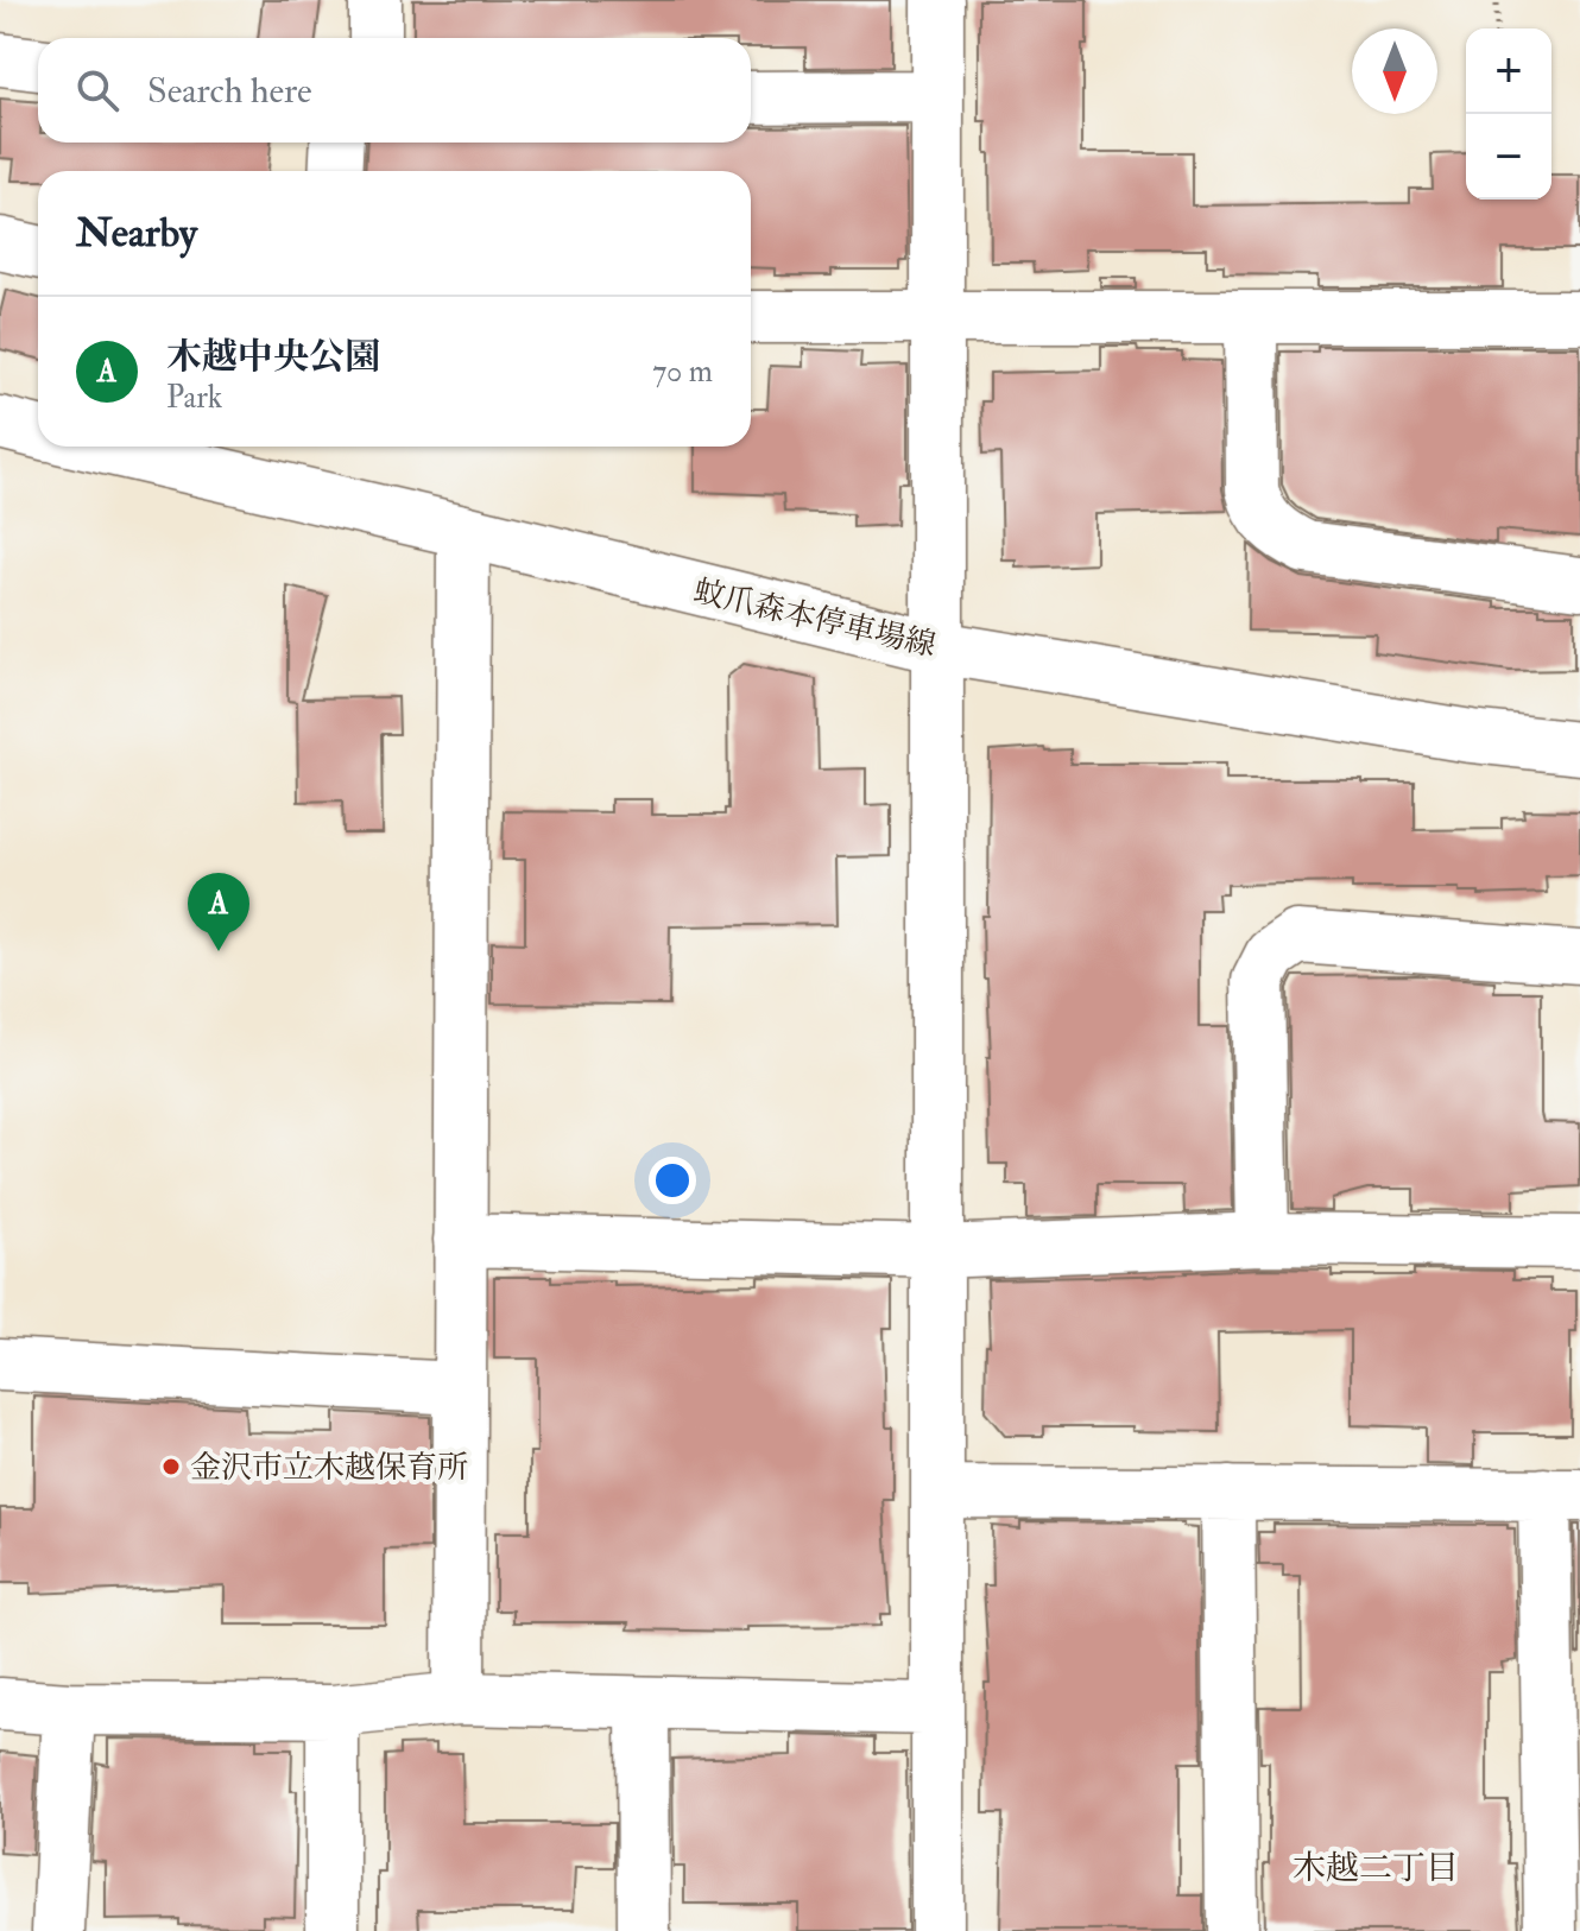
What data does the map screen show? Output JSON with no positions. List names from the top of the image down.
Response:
{
  "streets": {
    "street": ["蚊爪森本停車場線"]
  },
  "districts": ["木越二丁目"],
  "places": ["金沢市立木越保育所"],
  "north": "bottom",
  "page": {
    "map_buttons": ["+", "−"],
    "search": "Search here",
    "heading": "Nearby",
    "list": [
      {
        "mark": "A",
        "name": "木越中央公園",
        "note": "Park",
        "value": "70 m"
      }
    ],
    "pins": "A"
  }
}
